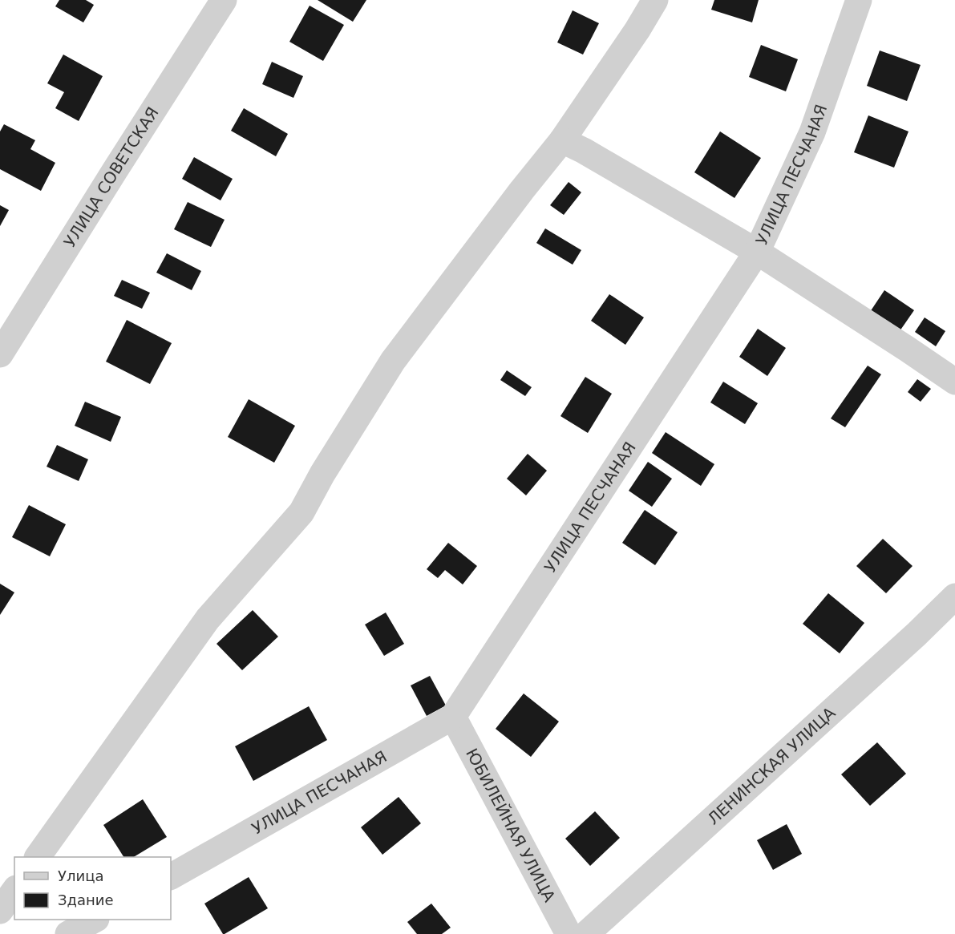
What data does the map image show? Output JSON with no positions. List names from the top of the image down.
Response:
{
  "streets": {
    "street": [
      "УЛИЦА ПЕСЧАНАЯ",
      "УЛИЦА СОВЕТСКАЯ",
      "ЛЕНИНСКАЯ УЛИЦА",
      "ЮБИЛЕЙНАЯ УЛИЦА"
    ]
  },
  "crossings": [
    ["УЛИЦА ПЕСЧАНАЯ", "ЮБИЛЕЙНАЯ УЛИЦА"]
  ],
  "legend": ["Улица", "Здание"]
}
